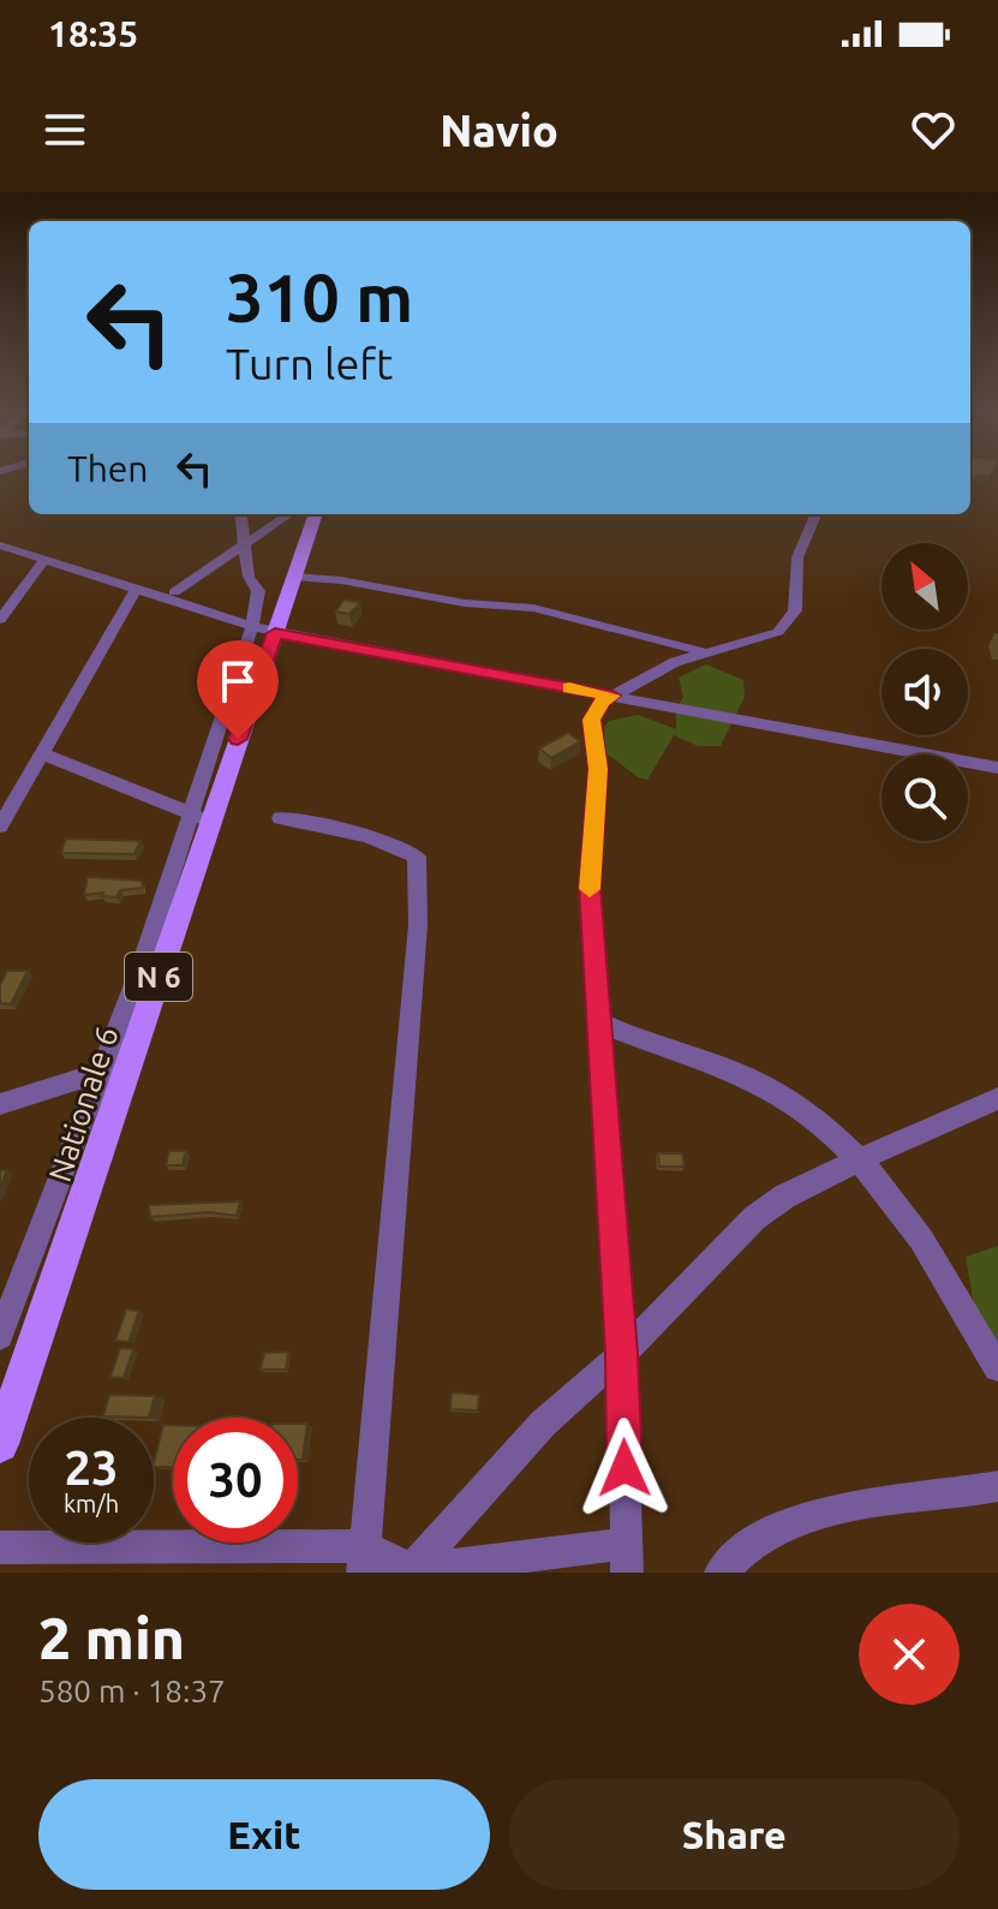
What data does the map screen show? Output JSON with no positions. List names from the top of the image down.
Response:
{
  "streets": {
    "main road": ["N 6", "Nationale 6"]
  },
  "north": "top left",
  "page": {
    "status": "18:35",
    "header": "Navio",
    "turn": ["310 m", "Turn left"],
    "then": "Then",
    "speed": "23 km/h",
    "limit": "30",
    "heading": ["2 min", "580 m · 18:37"],
    "buttons": ["Exit", "Share"]
  }
}
